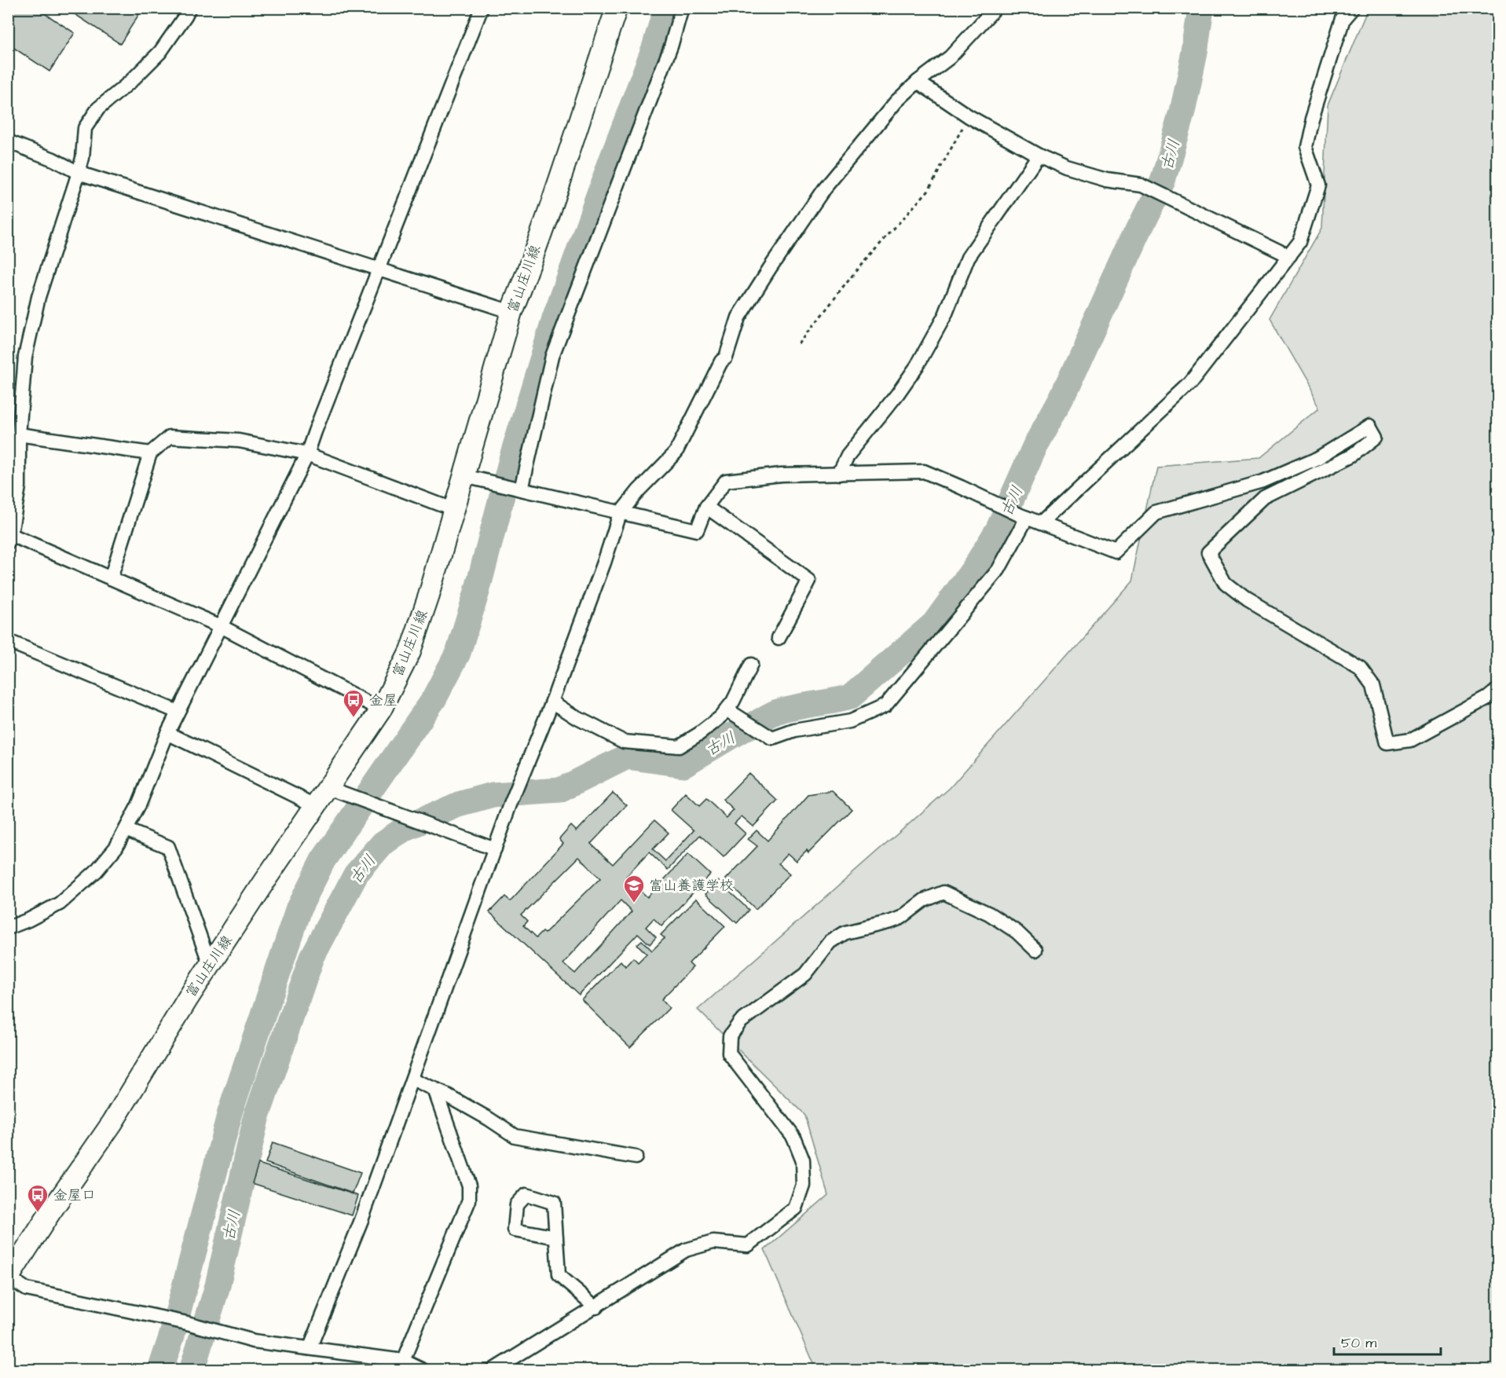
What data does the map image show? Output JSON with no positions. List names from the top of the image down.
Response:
{
  "streets": {
    "main road": ["富山庄川線"]
  },
  "water": ["古川"],
  "places": {
    "bus stop": ["金屋", "金屋口"],
    "school or university": ["富山養護学校"]
  },
  "scale_bar": "50 m"
}
